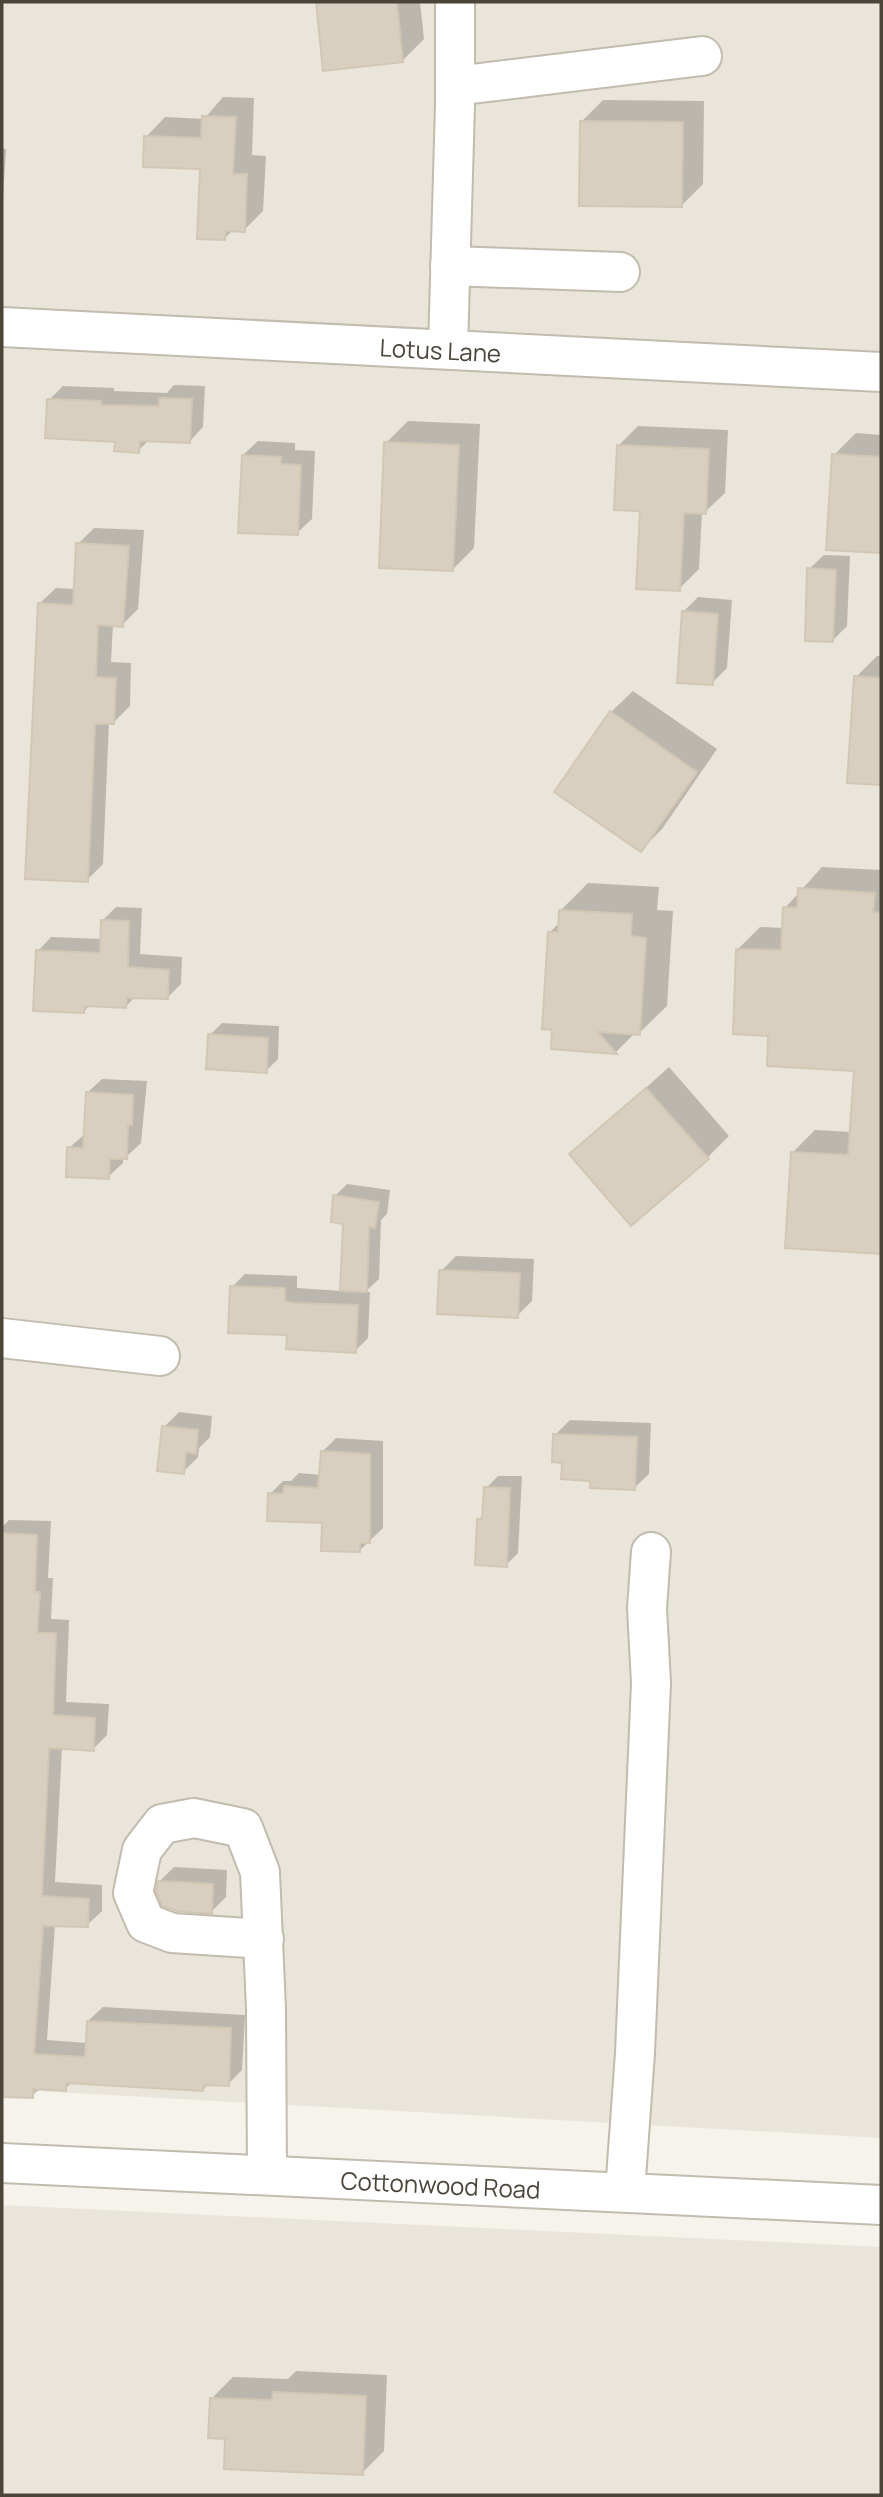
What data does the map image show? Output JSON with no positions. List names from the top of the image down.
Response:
{
  "streets": {
    "street": ["Lotus Lane", "Cottonwood Road"]
  }
}
